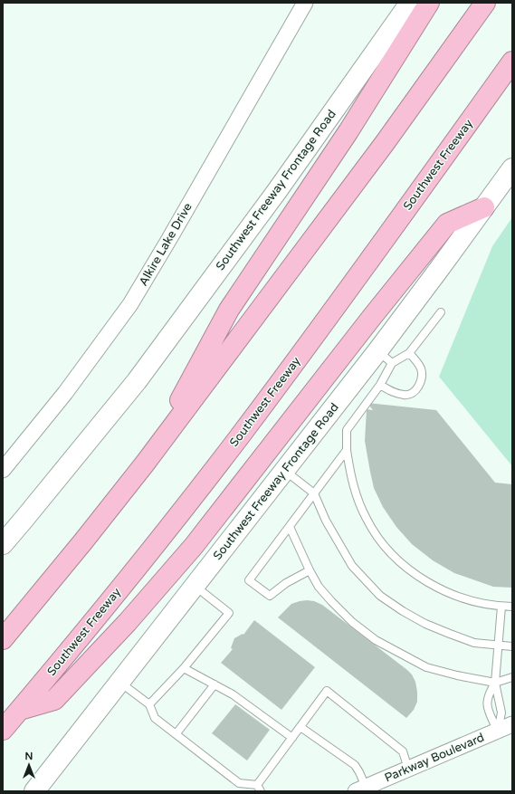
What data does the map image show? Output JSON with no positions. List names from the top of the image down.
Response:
{
  "streets": {
    "highway": ["Southwest Freeway"],
    "main road": ["Southwest Freeway Frontage Road"],
    "street": ["Alkire Lake Drive", "Parkway Boulevard"]
  },
  "north": "top"
}
